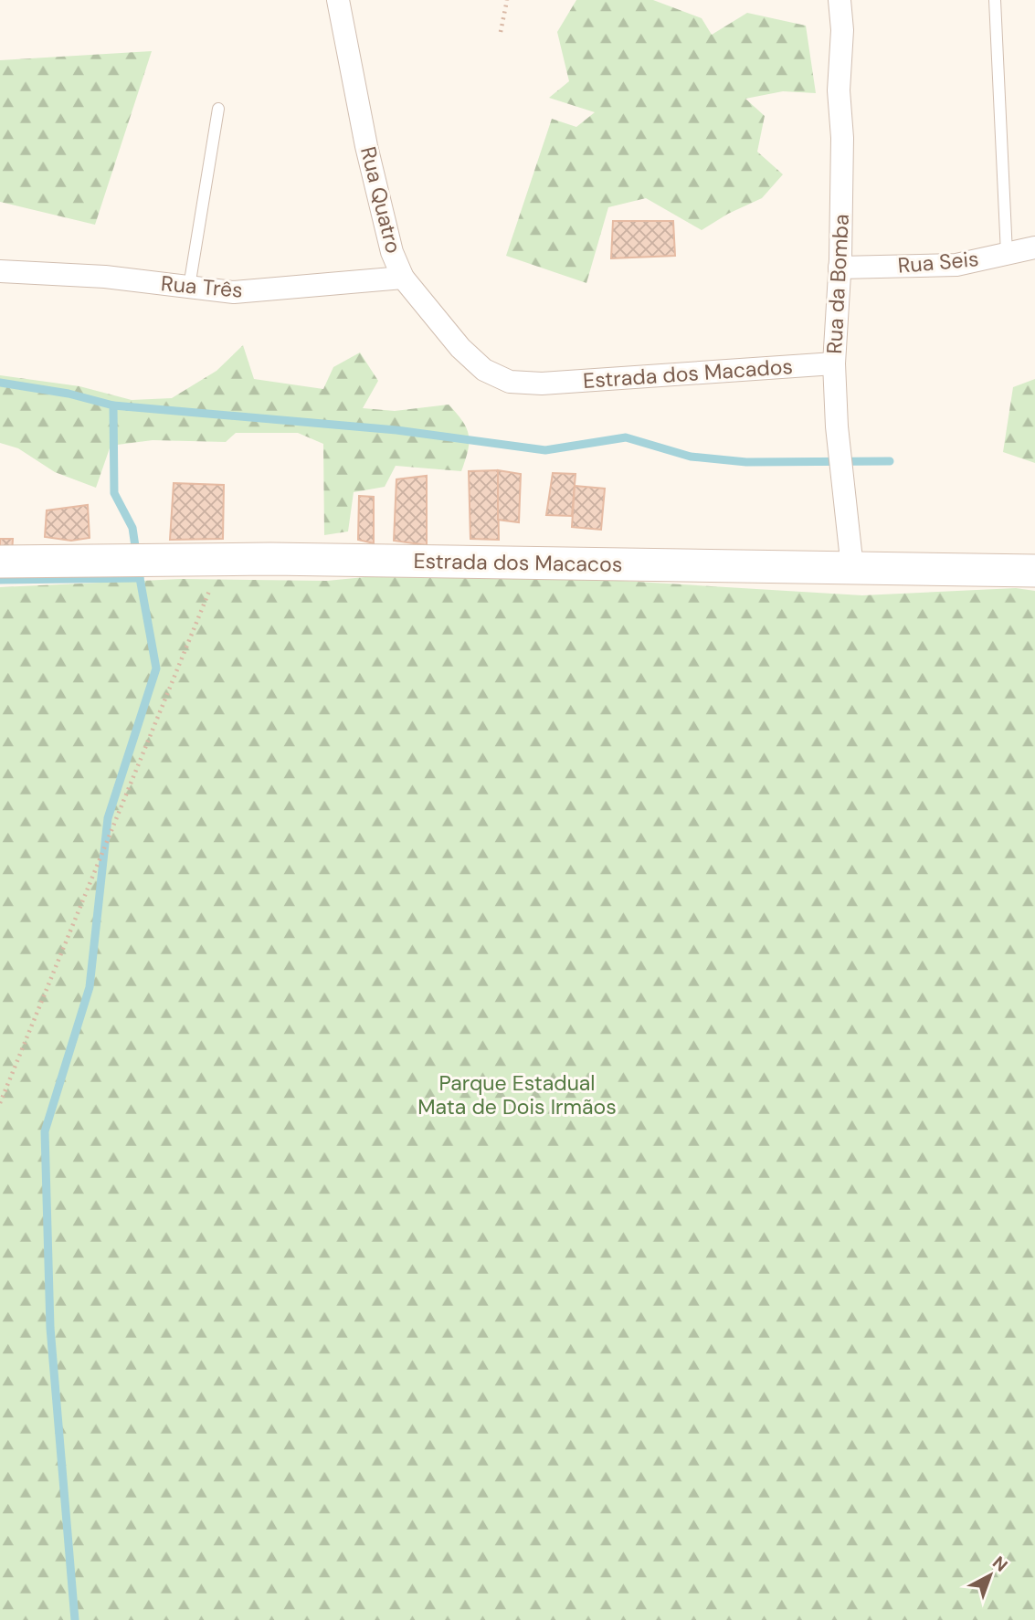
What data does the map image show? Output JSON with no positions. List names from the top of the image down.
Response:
{
  "streets": {
    "main road": ["Estrada dos Macacos"],
    "street": [
      "Rua Quatro",
      "Rua Seis",
      "Rua da Bomba",
      "Rua Três",
      "Estrada dos Macados"
    ]
  },
  "crossings": [
    ["Rua Quatro", "Rua Três"],
    ["Rua Quatro", "Estrada dos Macados"],
    ["Rua Seis", "Rua da Bomba"],
    ["Rua da Bomba", "Estrada dos Macados"],
    ["Rua da Bomba", "Estrada dos Macacos"]
  ],
  "parks": ["Parque Estadual Mata de Dois Irmãos"],
  "north": "top right"
}
